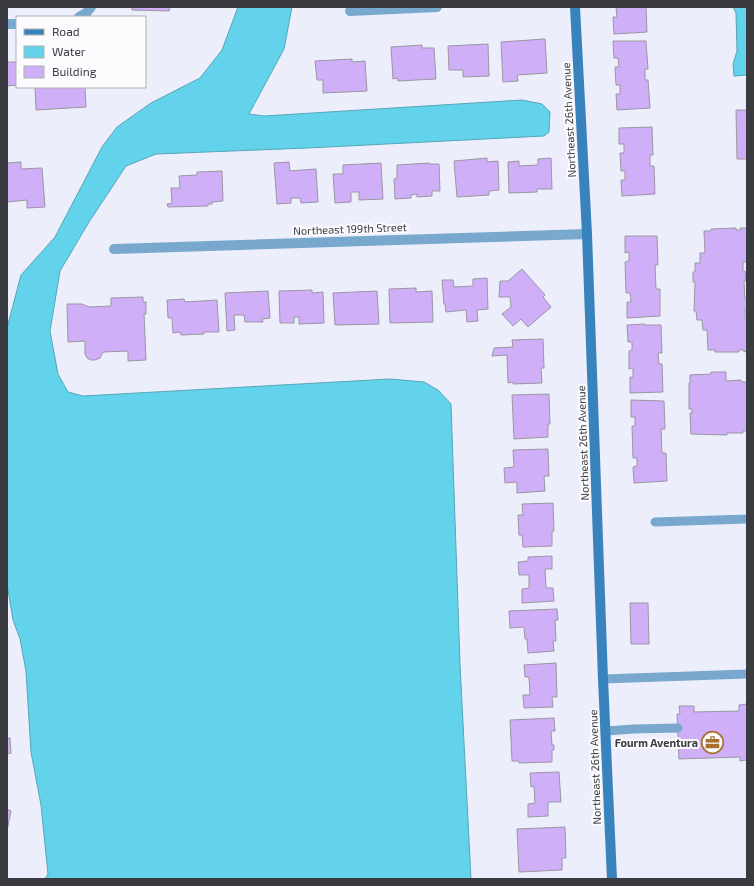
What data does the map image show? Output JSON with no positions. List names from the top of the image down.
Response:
{
  "streets": {
    "street": ["Northeast 26th Avenue", "Northeast 199th Street"]
  },
  "crossings": [
    ["Northeast 26th Avenue", "Northeast 199th Street"]
  ],
  "places": {
    "office": ["Fourm Aventura"]
  },
  "legend": ["Road", "Water", "Building"]
}
